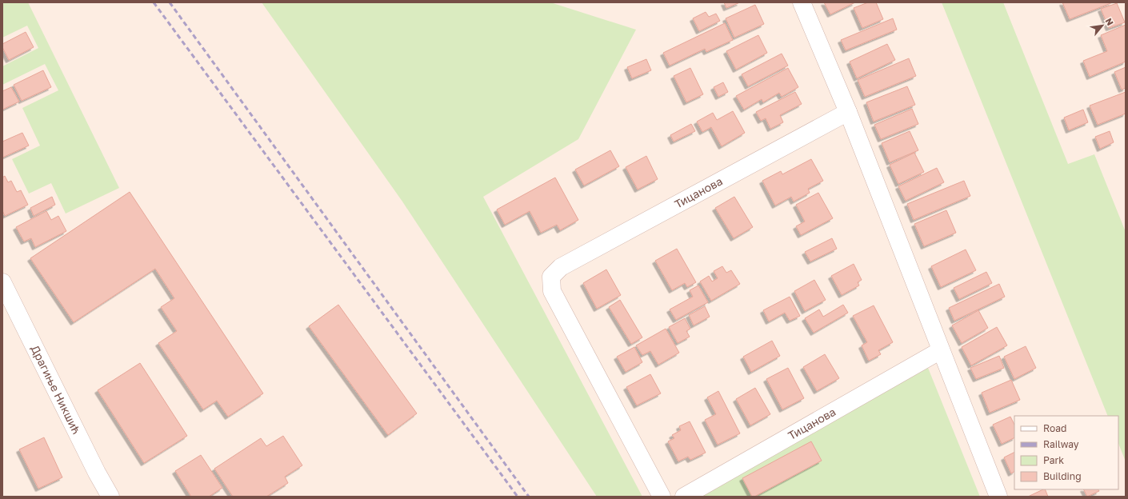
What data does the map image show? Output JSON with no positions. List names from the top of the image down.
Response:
{
  "streets": {
    "street": ["Тицанова", "Драгиње Никшић"]
  },
  "legend": [
    "Road",
    "Railway",
    "Park",
    "Building"
  ],
  "north": "top right"
}
